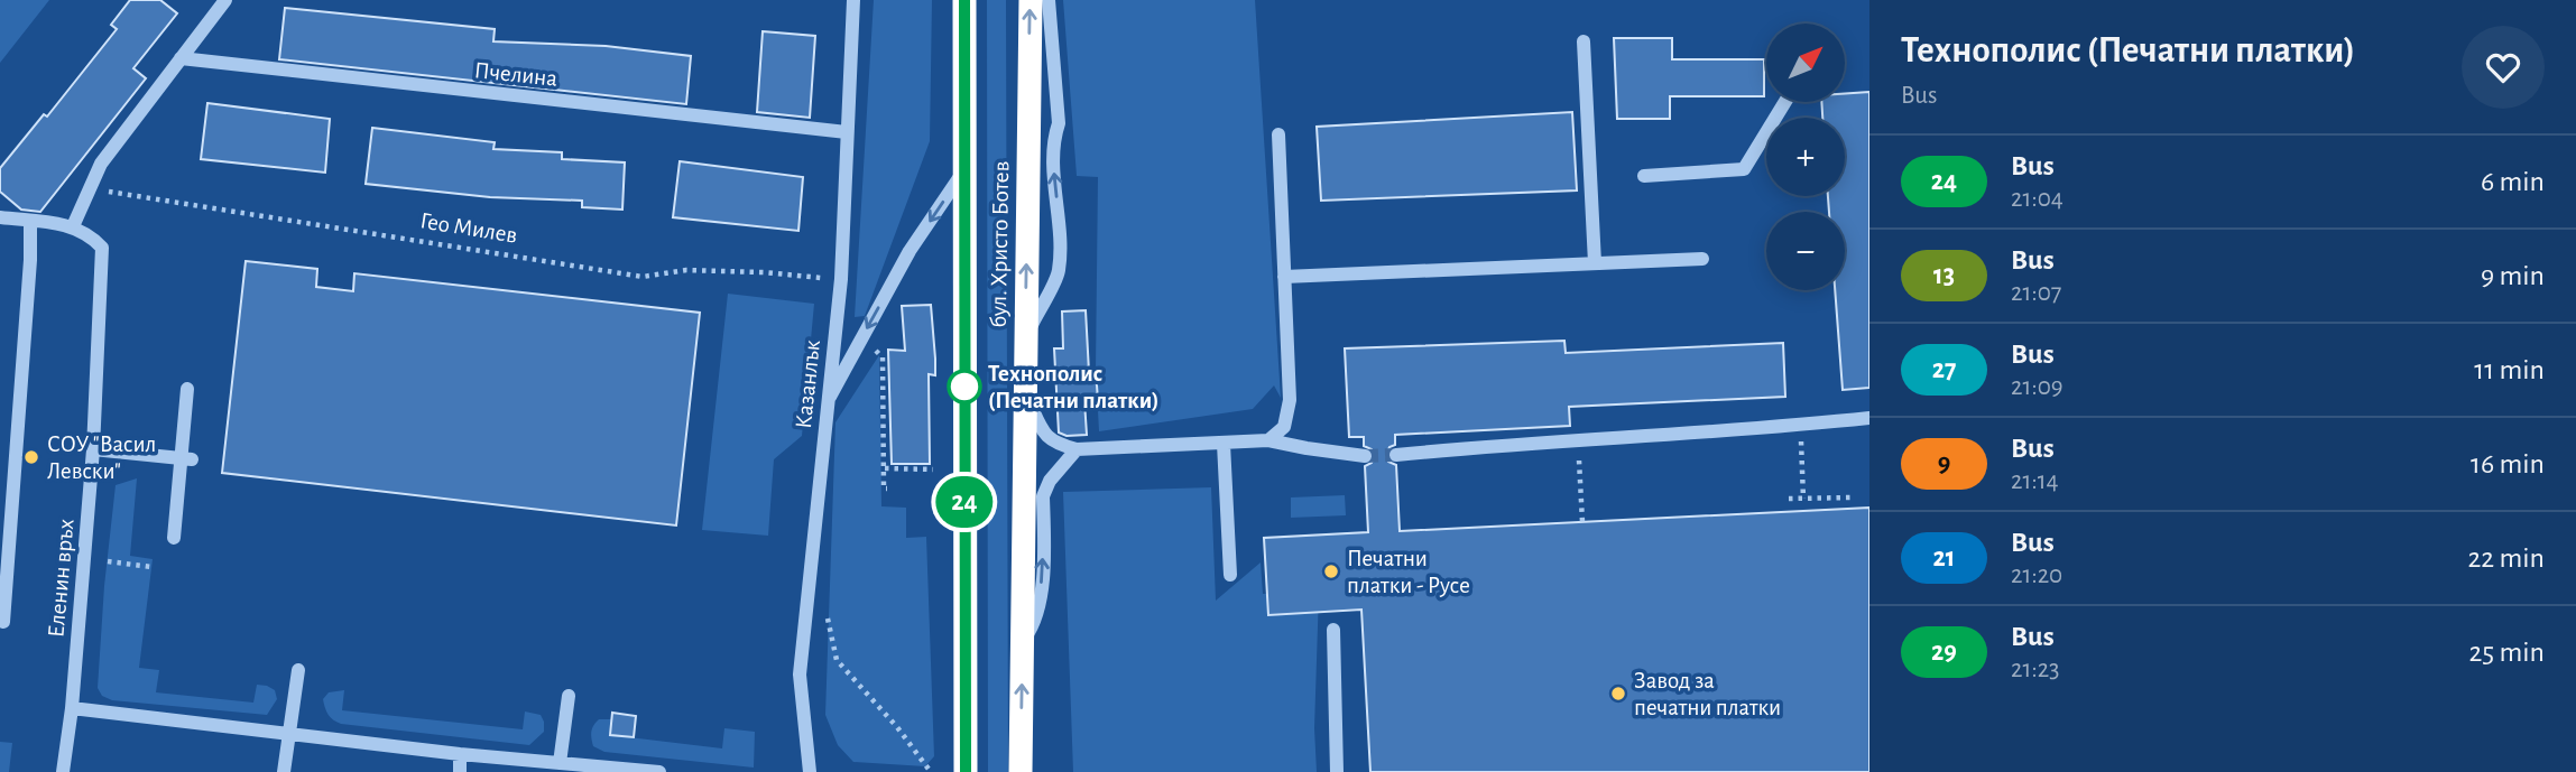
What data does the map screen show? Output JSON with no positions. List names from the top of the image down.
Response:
{
  "streets": {
    "highway": ["бул. Христо Ботев"],
    "street": ["Пчелина", "Казанлък", "Еленин връх"],
    "path": ["Гео Милев"]
  },
  "crossings": [
    ["Пчелина", "Казанлък"],
    ["Гео Милев", "Казанлък"]
  ],
  "places": [
    "Технополис (Печатни платки)",
    "СОУ \"Васил Левски\"",
    "Печатни платки - Русе",
    "Завод за печатни платки"
  ],
  "lines": ["bus line 24"],
  "north": "top right",
  "page": {
    "on_map": "24",
    "heading": ["Технополис (Печатни платки)", "Bus"],
    "map_buttons": ["+", "−"],
    "list": [
      {
        "mark": "24",
        "name": "Bus",
        "note": "21:04",
        "value": "6 min"
      },
      {
        "mark": "13",
        "name": "Bus",
        "note": "21:07",
        "value": "9 min"
      },
      {
        "mark": "27",
        "name": "Bus",
        "note": "21:09",
        "value": "11 min"
      },
      {
        "mark": "9",
        "name": "Bus",
        "note": "21:14",
        "value": "16 min"
      },
      {
        "mark": "21",
        "name": "Bus",
        "note": "21:20",
        "value": "22 min"
      },
      {
        "mark": "29",
        "name": "Bus",
        "note": "21:23",
        "value": "25 min"
      }
    ]
  }
}
